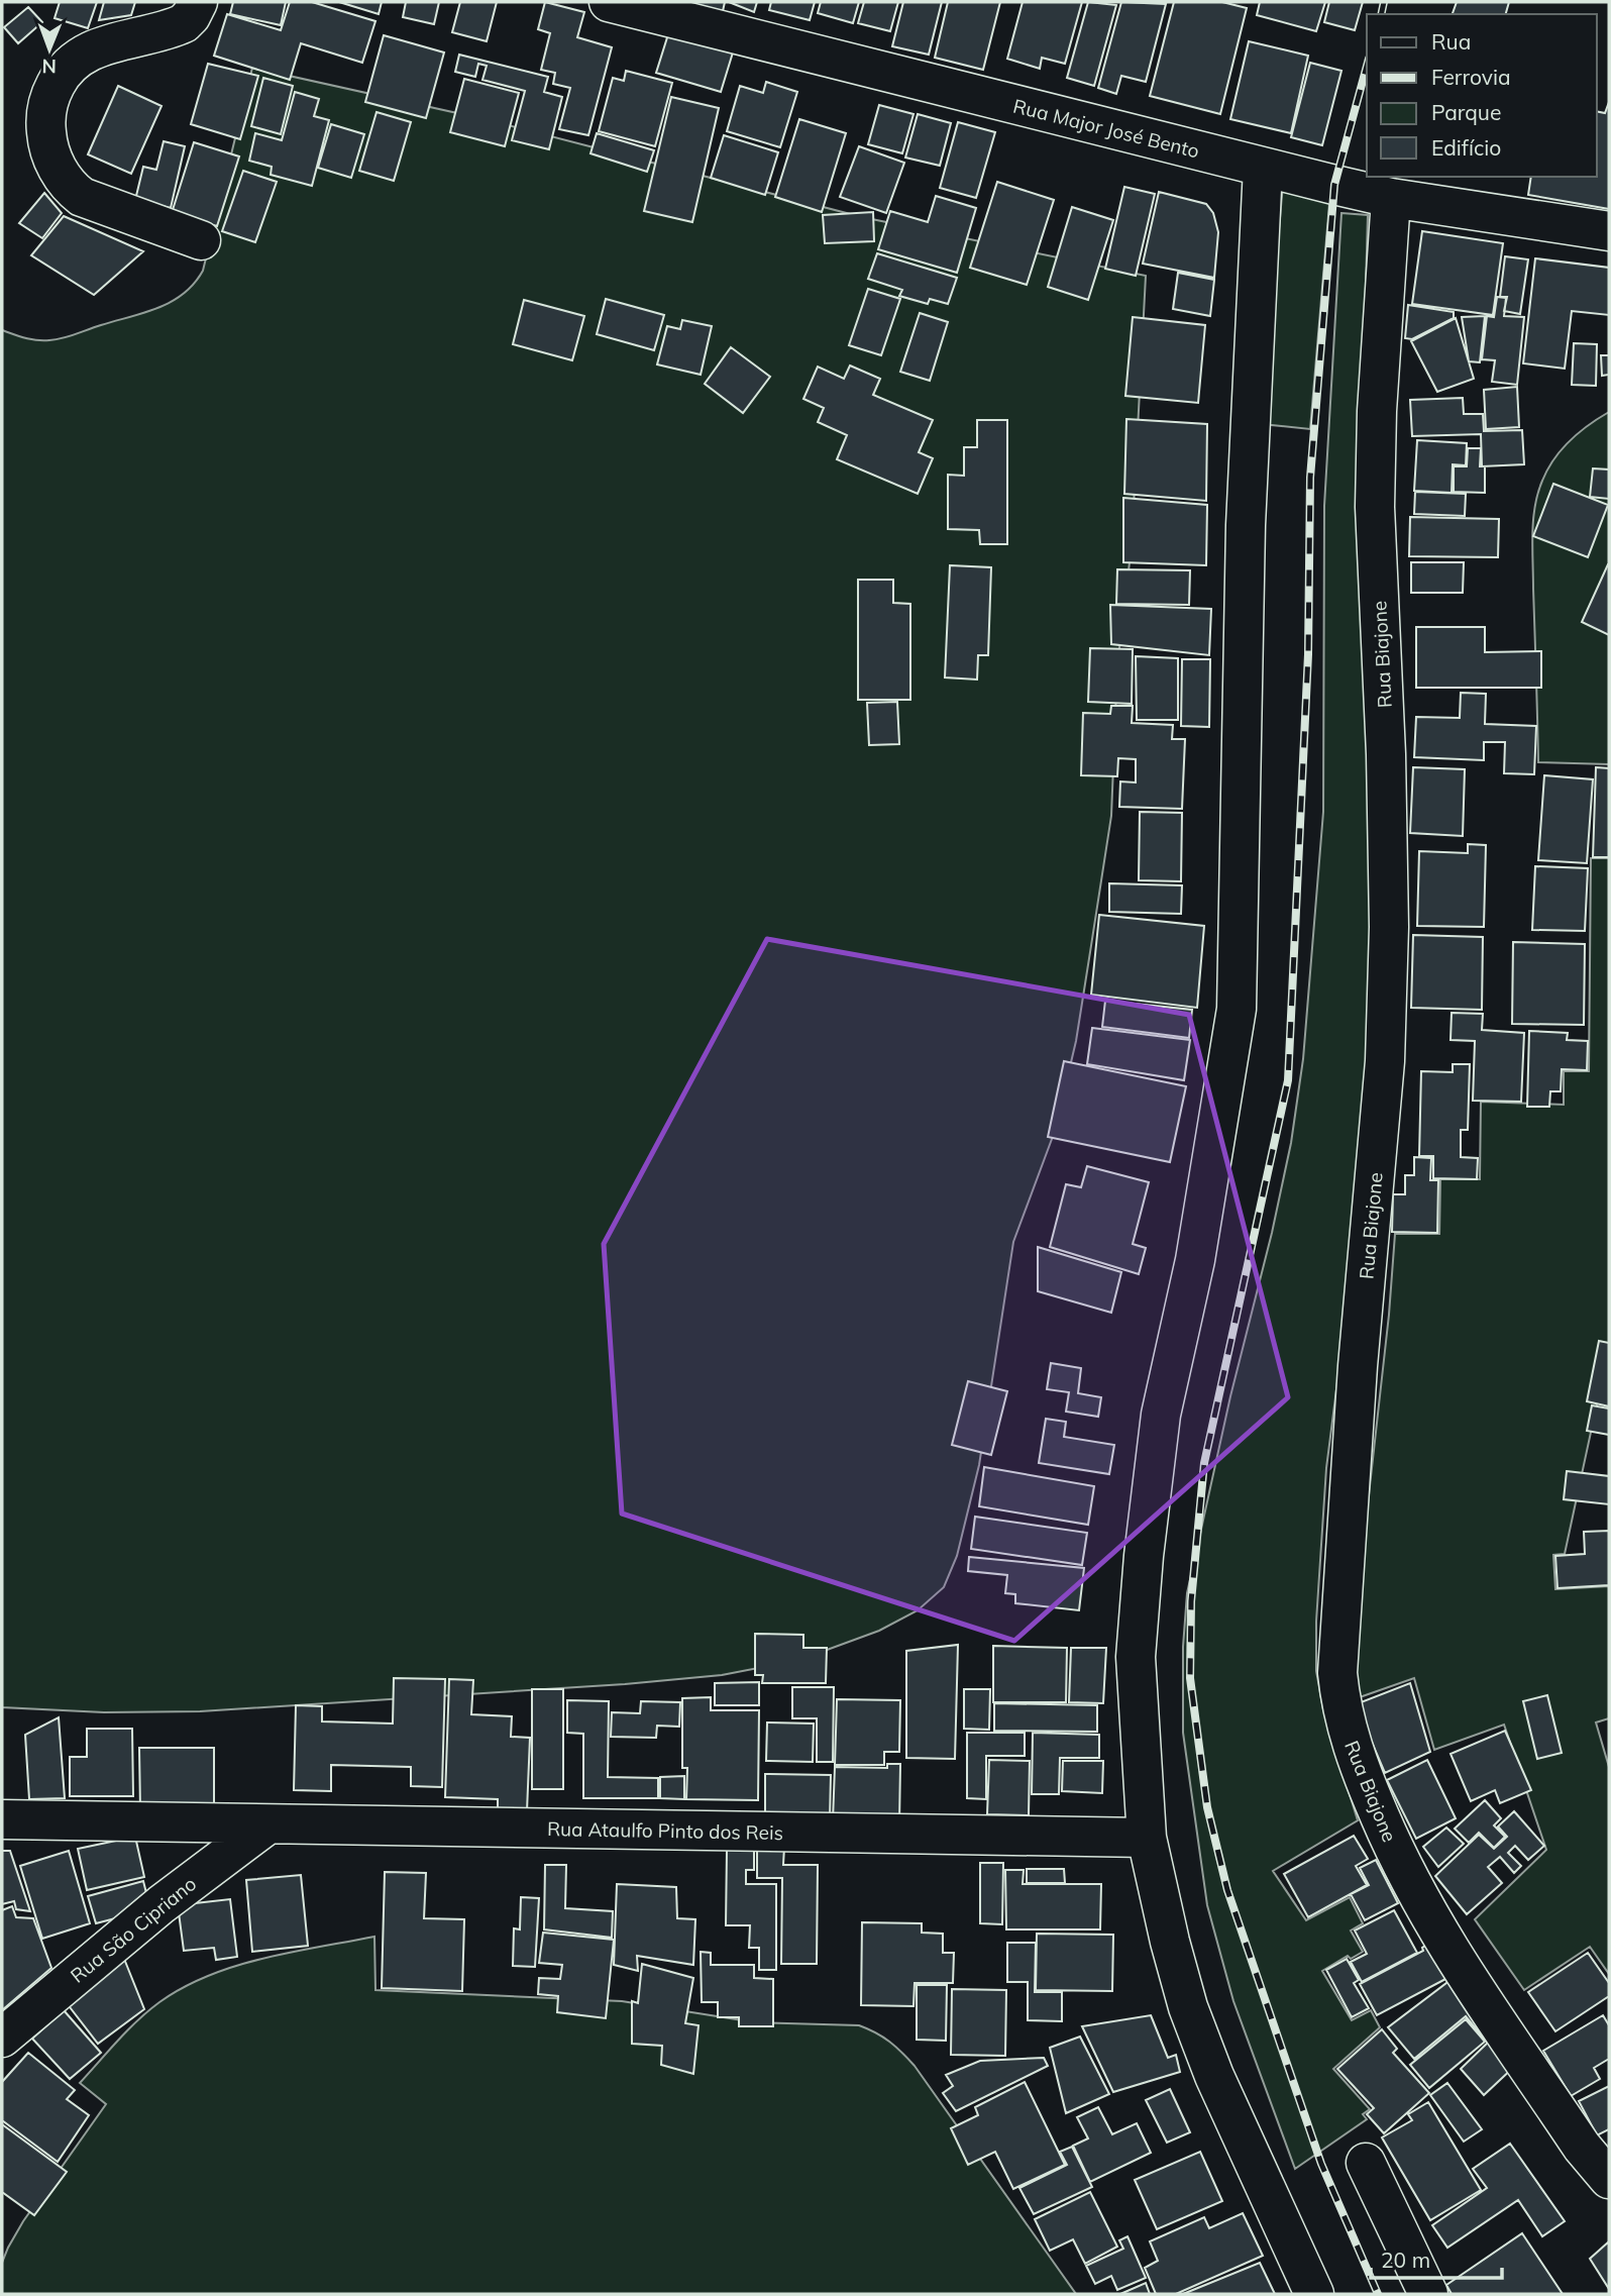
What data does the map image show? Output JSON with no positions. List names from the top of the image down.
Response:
{
  "streets": {
    "street": [
      "Rua Major José Bento",
      "Rua Biajone",
      "Rua Ataulfo Pinto dos Reis",
      "Rua São Cipriano"
    ]
  },
  "crossings": [
    ["Rua Major José Bento", "Rua Biajone"],
    ["Rua Ataulfo Pinto dos Reis", "Rua São Cipriano"]
  ],
  "legend": [
    "Rua",
    "Ferrovia",
    "Parque",
    "Edifício"
  ],
  "scale_bar": "20 m",
  "north": "bottom"
}
